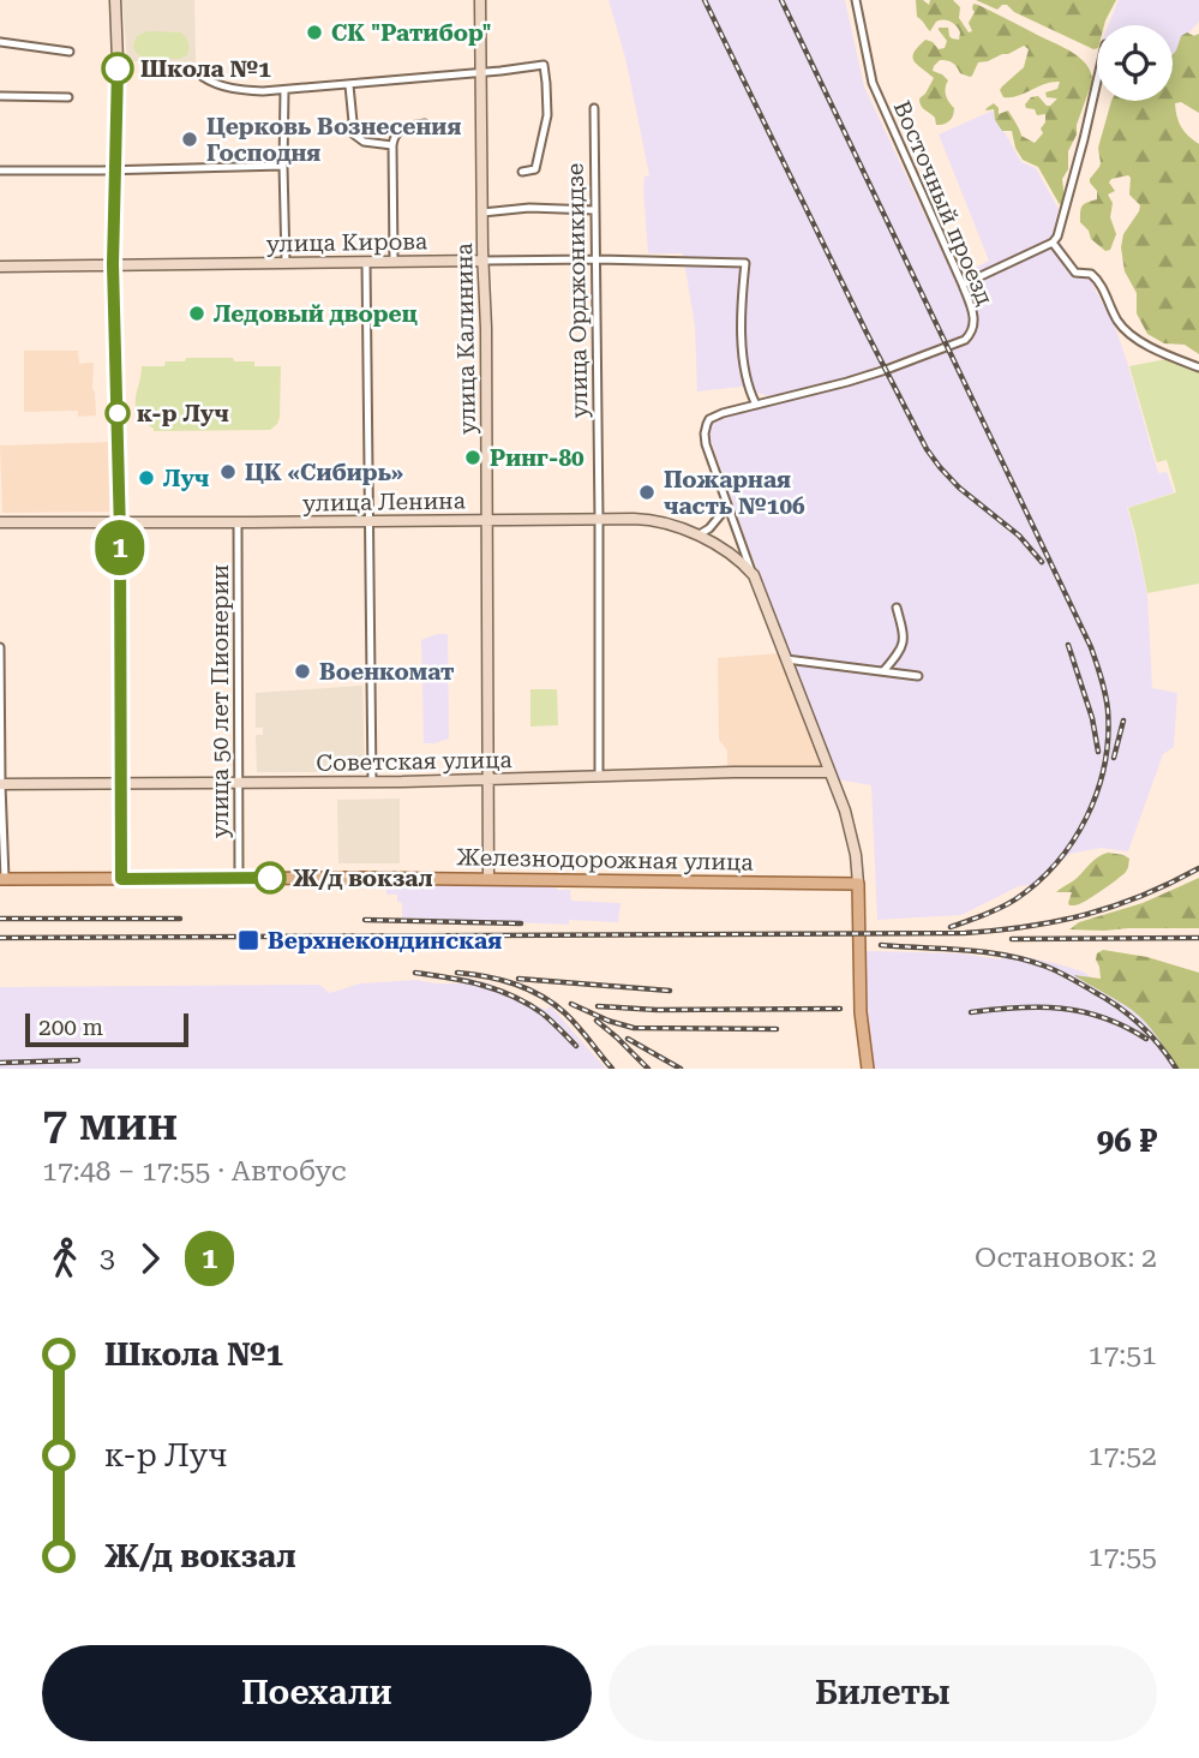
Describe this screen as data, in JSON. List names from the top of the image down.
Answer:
{
  "streets": {
    "main road": ["Железнодорожная улица"],
    "street": [
      "Восточный проезд",
      "улица Кирова",
      "улица Орджоникидзе",
      "улица Калинина",
      "улица Ленина",
      "улица 50 лет Пионерии",
      "Советская улица"
    ]
  },
  "crossings": [
    ["Восточный проезд", "улица Кирова"],
    ["Восточный проезд", "улица Ленина"],
    ["улица Кирова", "улица Орджоникидзе"],
    ["улица Кирова", "улица Калинина"],
    ["улица Орджоникидзе", "улица Ленина"],
    ["улица Орджоникидзе", "Советская улица"],
    ["улица Калинина", "улица Ленина"],
    ["улица Калинина", "Советская улица"],
    ["улица Калинина", "Железнодорожная улица"],
    ["улица Ленина", "улица 50 лет Пионерии"],
    ["улица 50 лет Пионерии", "Советская улица"],
    ["улица 50 лет Пионерии", "Железнодорожная улица"]
  ],
  "places": {
    "other": [
      "СК \"Ратибор\"",
      "Школа №1",
      "Церковь Вознесения Господня",
      "Ледовый дворец",
      "к-р Луч",
      "Ринг-80",
      "ЦК «Сибирь»",
      "Луч",
      "Пожарная часть №106",
      "Военкомат",
      "Ж/д вокзал"
    ],
    "transit": ["Верхнекондинская"]
  },
  "lines": ["bus line 1"],
  "scale_bar": "200 m",
  "page": {
    "on_map": "1",
    "scale": "200 m",
    "heading": ["7 мин", "17:48 – 17:55 · Автобус", "96 ₽"],
    "legs": ["3", "1", "Остановок: 2"],
    "list": [
      {
        "name": "Школа №1",
        "value": "17:51"
      },
      {
        "name": "к-р Луч",
        "value": "17:52"
      },
      {
        "name": "Ж/д вокзал",
        "value": "17:55"
      }
    ],
    "buttons": ["Поехали", "Билеты"]
  }
}
